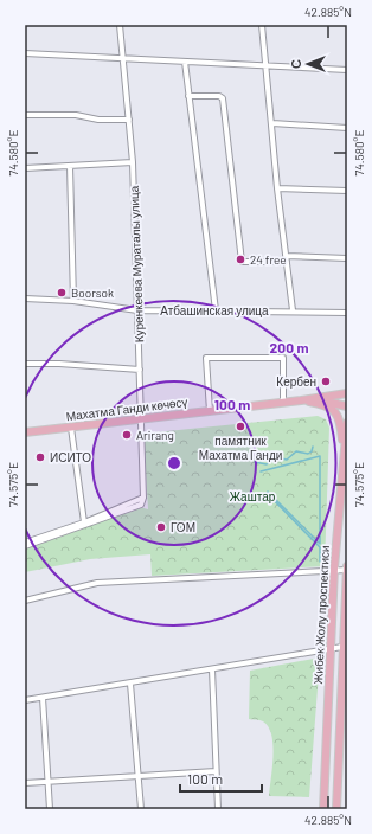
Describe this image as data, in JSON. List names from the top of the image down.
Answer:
{
  "streets": {
    "main road": ["Махатма Ганди көчөсү", "Жибек Жолу проспектиси"],
    "street": ["Куренкеева Мураталы улица", "Атбашинская улица"]
  },
  "crossings": [
    ["Куренкеева Мураталы улица", "Атбашинская улица"],
    ["Куренкеева Мураталы улица", "Махатма Ганди көчөсү"]
  ],
  "parks": ["Жаштар"],
  "places": [
    "24 free",
    "Boorsok",
    "Кербен",
    "памятник Махатма Ганди",
    "Arirang",
    "ИСИТО",
    "ГОМ"
  ],
  "scale_bar": "100 m",
  "north": "left",
  "coordinates": ["42.885°N", "74.580°E", "74.575°E"],
  "rings": ["200 m", "100 m"]
}
